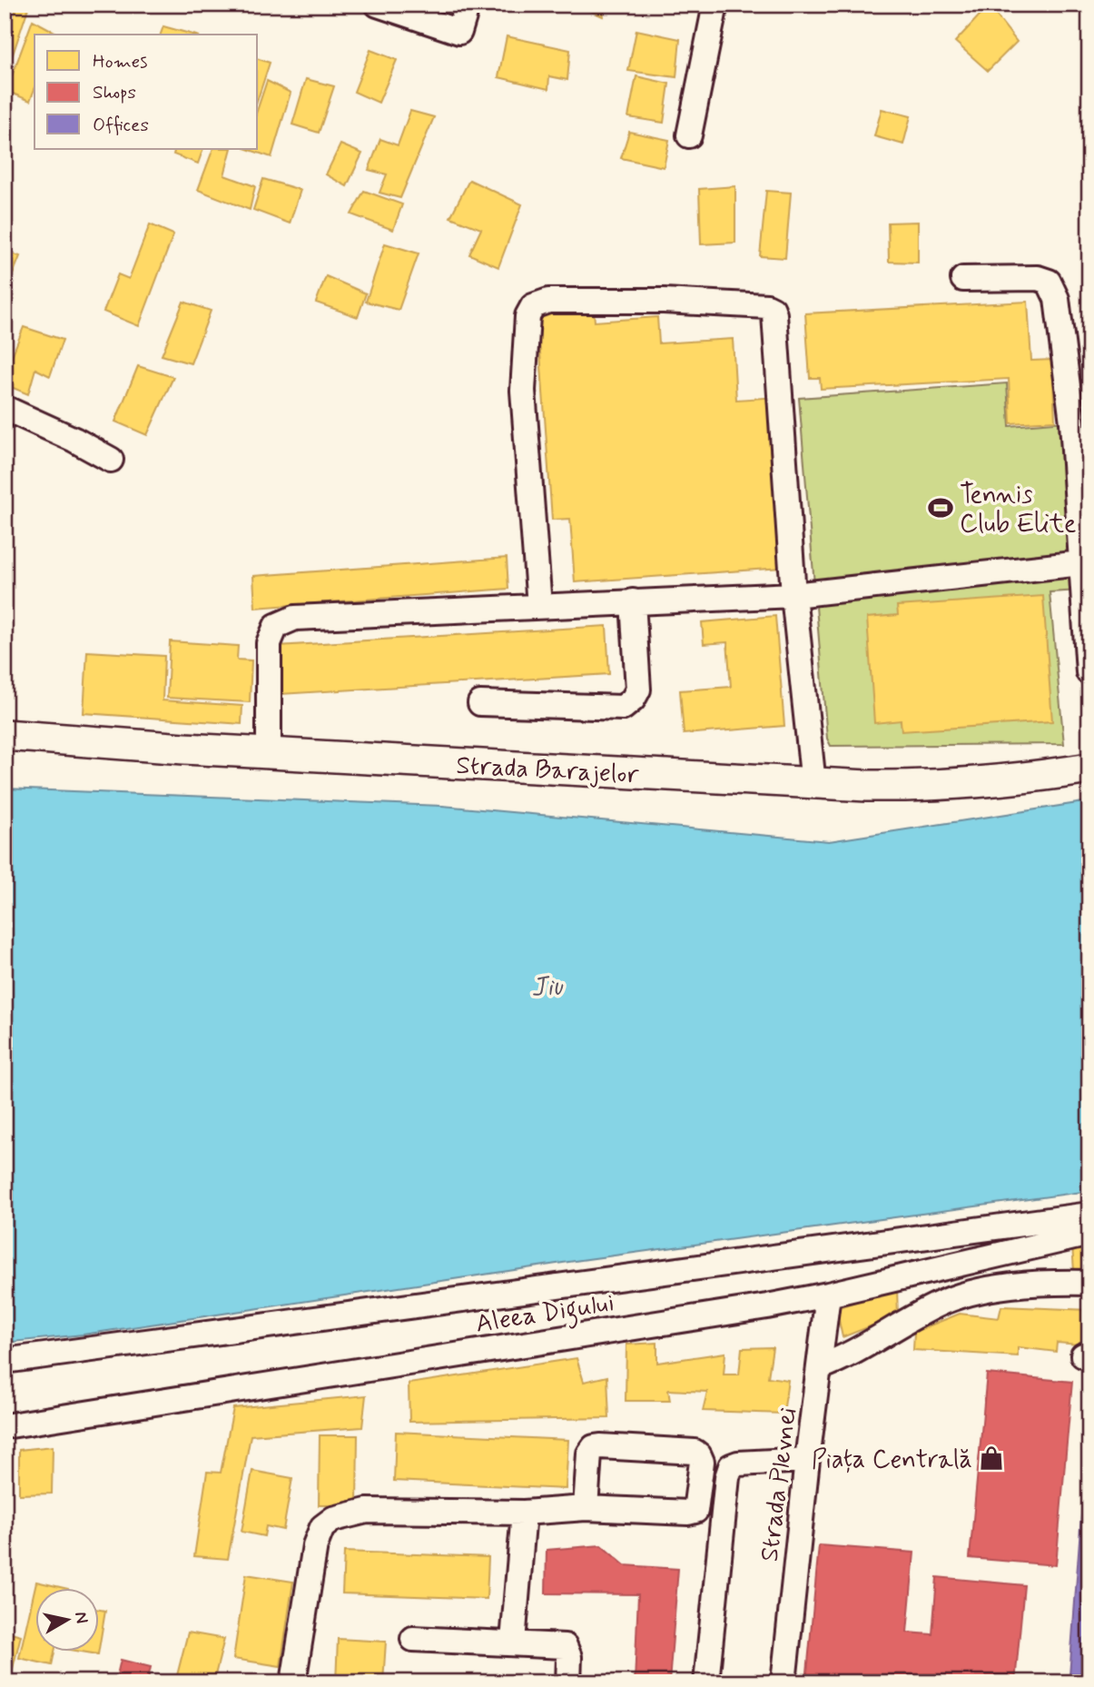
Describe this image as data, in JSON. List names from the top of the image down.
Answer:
{
  "streets": {
    "main road": ["Strada Barajelor"],
    "street": ["Aleea Digului", "Strada Plevnei"]
  },
  "crossings": [
    ["Aleea Digului", "Strada Plevnei"]
  ],
  "water": ["Jiu"],
  "places": {
    "sports": ["Tennis Club Elite"],
    "shop": ["Piața Centrală"]
  },
  "legend": ["Homes", "Shops", "Offices"],
  "north": "right"
}
